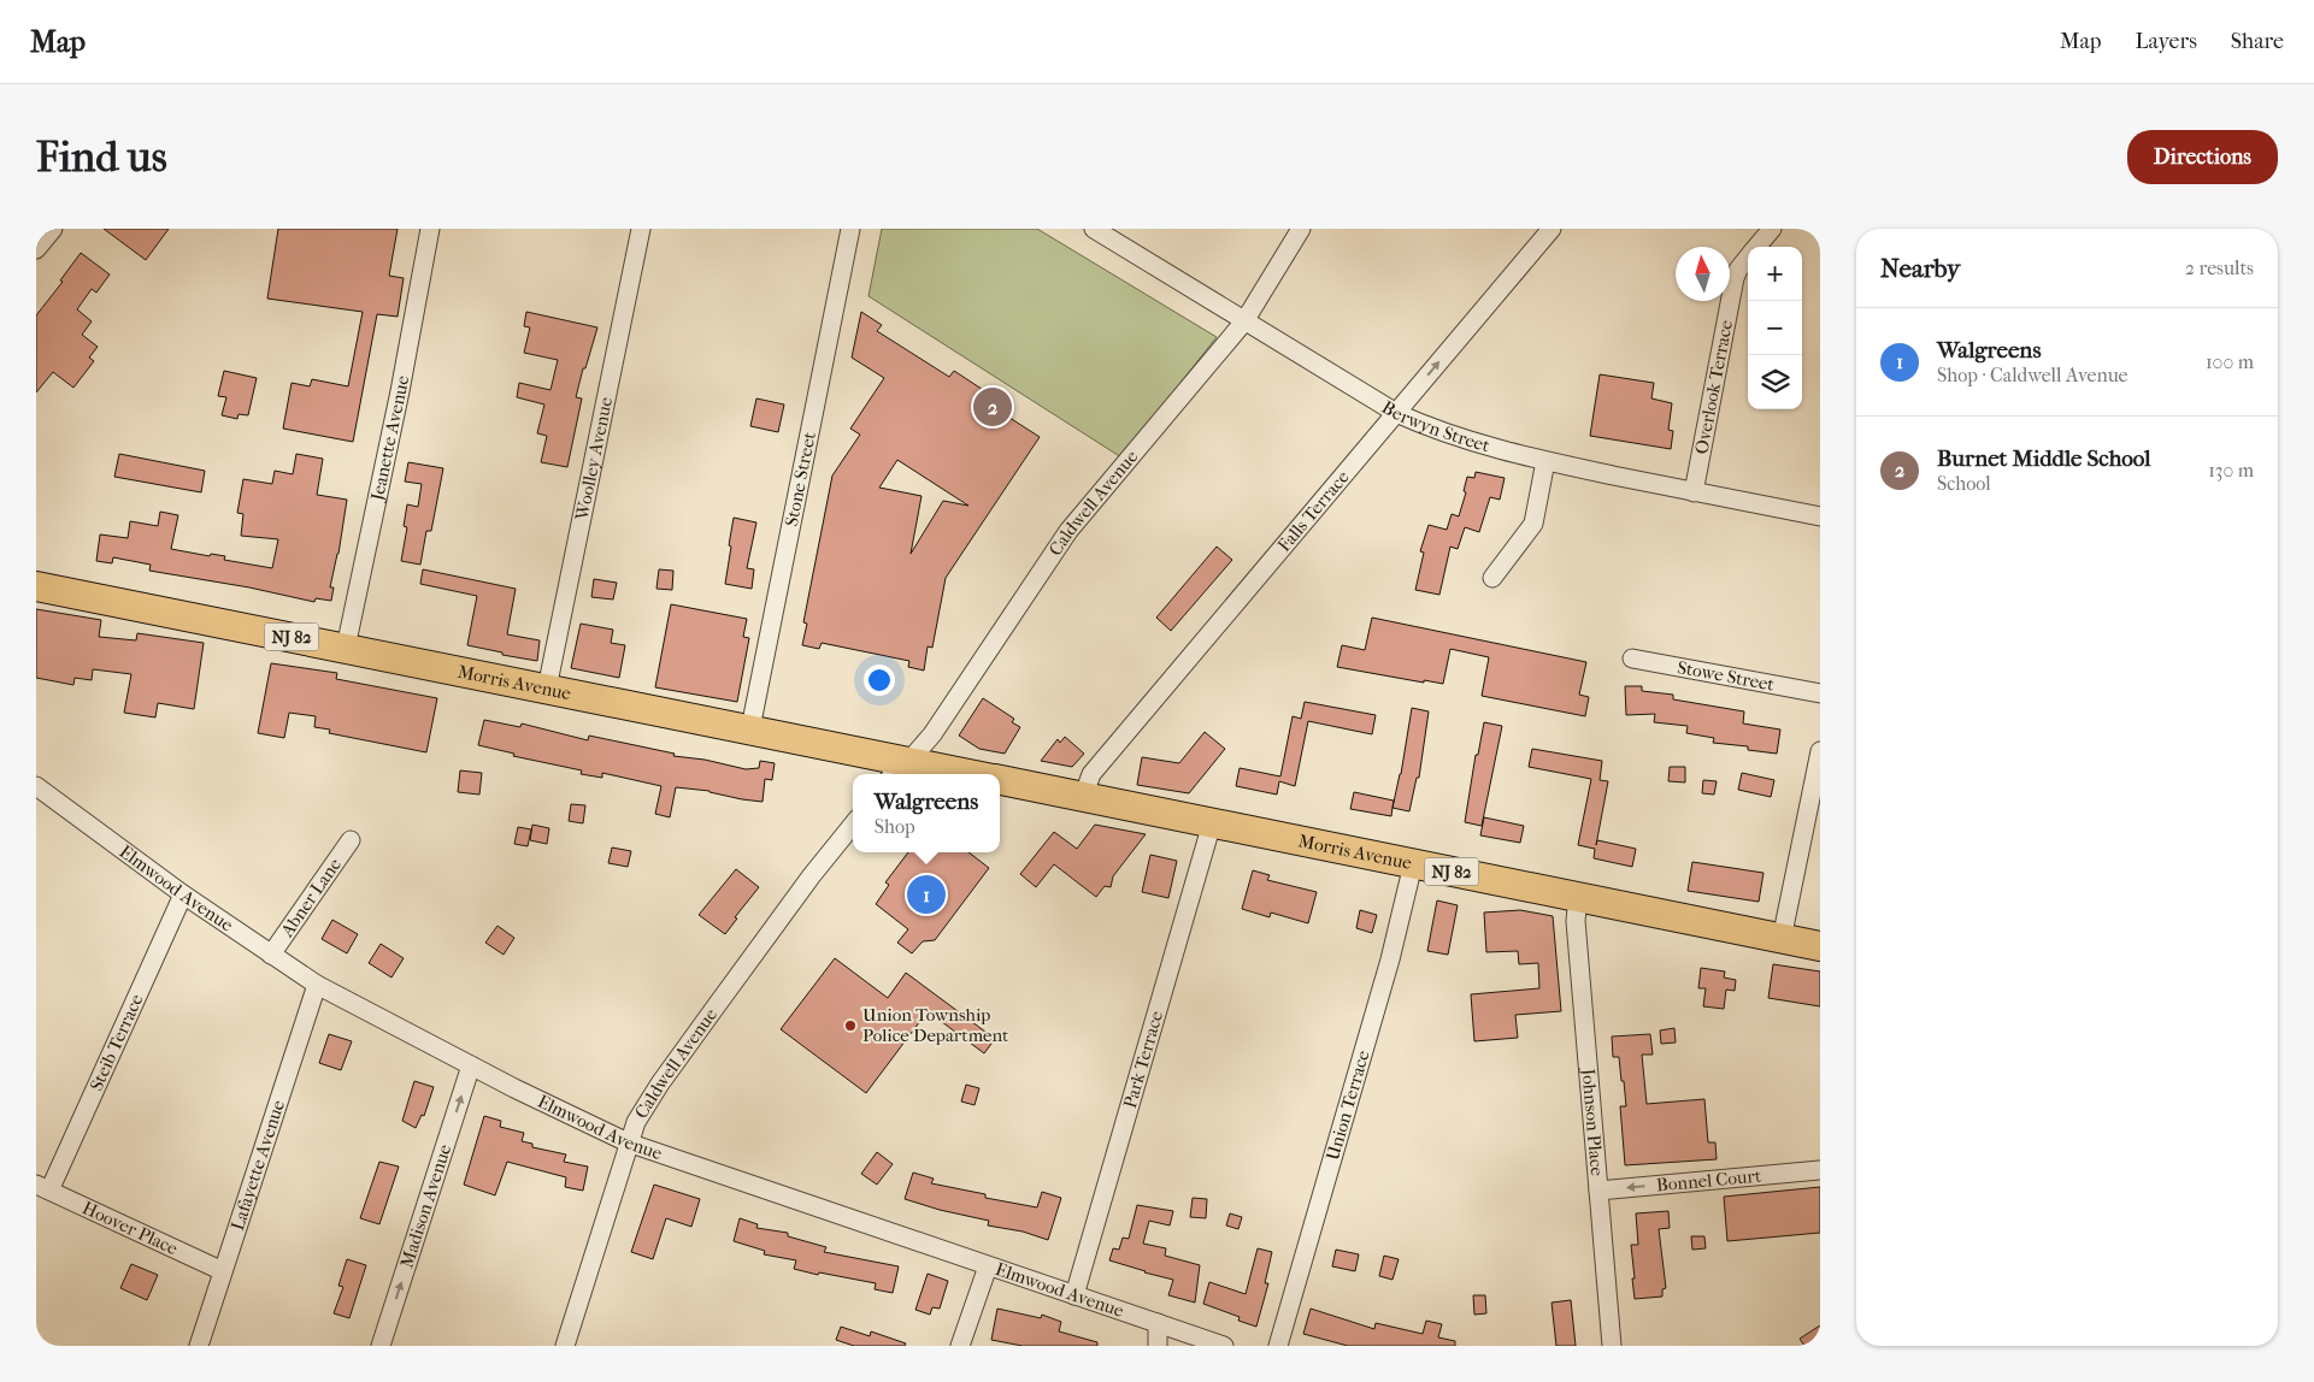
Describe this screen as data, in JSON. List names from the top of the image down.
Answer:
{
  "streets": {
    "main road": ["NJ 82", "Morris Avenue"],
    "street": [
      "Overlook Terrace",
      "Berwyn Street",
      "Jeanette Avenue",
      "Woolley Avenue",
      "Stone Street",
      "Caldwell Avenue",
      "Falls Terrace",
      "Stowe Street",
      "Elmwood Avenue",
      "Abner Lane",
      "Steib Terrace",
      "Park Terrace",
      "Union Terrace",
      "Johnson Place",
      "Lafayette Avenue",
      "Bonnel Court",
      "Madison Avenue",
      "Hoover Place"
    ]
  },
  "crossings": [
    ["Overlook Terrace", "Berwyn Street"],
    ["Berwyn Street", "Caldwell Avenue"],
    ["Berwyn Street", "Falls Terrace"],
    ["Jeanette Avenue", "Morris Avenue"],
    ["Woolley Avenue", "Morris Avenue"],
    ["Stone Street", "Morris Avenue"],
    ["Caldwell Avenue", "Morris Avenue"],
    ["Caldwell Avenue", "Elmwood Avenue"],
    ["Falls Terrace", "Morris Avenue"],
    ["Morris Avenue", "Park Terrace"],
    ["Morris Avenue", "Union Terrace"],
    ["Morris Avenue", "Johnson Place"],
    ["Elmwood Avenue", "Abner Lane"],
    ["Elmwood Avenue", "Steib Terrace"],
    ["Elmwood Avenue", "Park Terrace"],
    ["Elmwood Avenue", "Lafayette Avenue"],
    ["Elmwood Avenue", "Madison Avenue"],
    ["Steib Terrace", "Hoover Place"],
    ["Johnson Place", "Bonnel Court"],
    ["Lafayette Avenue", "Hoover Place"]
  ],
  "one_way": ["Bonnel Court", "Madison Avenue"],
  "places": ["Union Township Police Department"],
  "north": "top",
  "page": {
    "header": "Map",
    "nav": ["Map", "Layers", "Share"],
    "buttons": "Directions",
    "title": "Find us",
    "heading": ["Nearby", "2 results"],
    "map_buttons": ["+", "−"],
    "list": [
      {
        "mark": "1",
        "name": "Walgreens",
        "note": "Shop · Caldwell Avenue",
        "value": "100 m"
      },
      {
        "mark": "2",
        "name": "Burnet Middle School",
        "note": "School",
        "value": "130 m"
      }
    ],
    "pins": ["2", "1"],
    "popup": ["Walgreens", "Shop"]
  }
}
